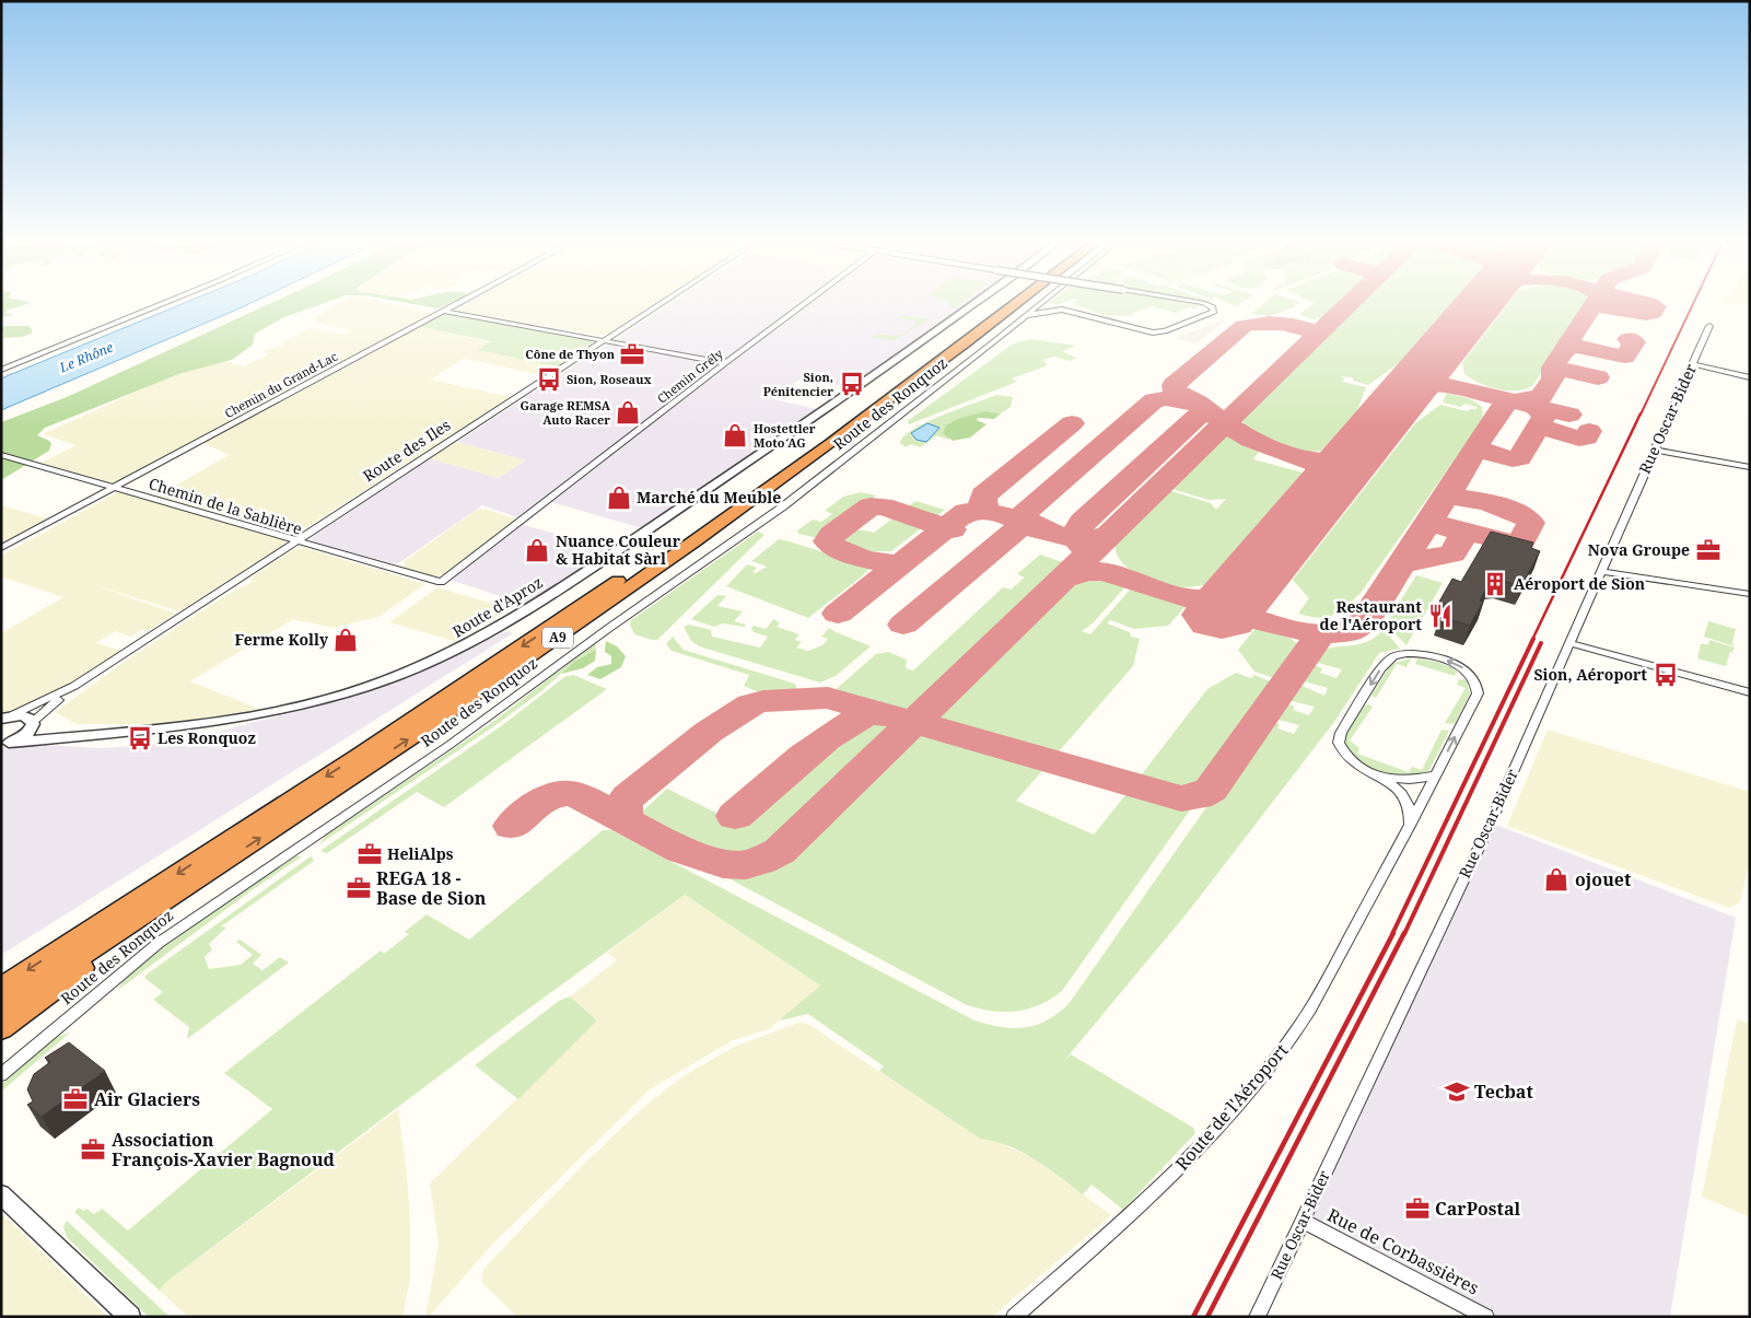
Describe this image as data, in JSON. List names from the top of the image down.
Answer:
{
  "streets": {
    "highway": ["A9"],
    "street": [
      "Chemin Grély",
      "Chemin du Grand-Lac",
      "Route des Ronquoz",
      "Rue Oscar-Bider",
      "Route des Iles",
      "Chemin de la Sablière",
      "Route d'Aproz",
      "Route de l'Aéroport",
      "Rue de Corbassières"
    ]
  },
  "crossings": [
    ["Chemin Grély", "Chemin de la Sablière"],
    ["Chemin du Grand-Lac", "Chemin de la Sablière"],
    ["Rue Oscar-Bider", "Rue de Corbassières"],
    ["Route des Iles", "Chemin de la Sablière"],
    ["Route des Iles", "Route d'Aproz"]
  ],
  "water": ["Le Rhône"],
  "places": {
    "office": [
      "Cône de Thyon",
      "Nova Groupe",
      "HeliAlps",
      "REGA 18 - Base de Sion",
      "Air Glaciers",
      "Association François-Xavier Bagnoud",
      "CarPostal"
    ],
    "bus stop": [
      "Sion, Roseaux",
      "Sion, Pénitencier",
      "Sion, Aéroport",
      "Les Ronquoz"
    ],
    "shop": [
      "Garage REMSA Auto Racer",
      "Hostettler Moto AG",
      "Marché du Meuble",
      "Nuance Couleur & Habitat Sàrl",
      "Ferme Kolly",
      "ojouet"
    ],
    "building": ["Aéroport de Sion"],
    "restaurant": ["Restaurant de l'Aéroport"],
    "school or university": ["Tecbat"]
  }
}
